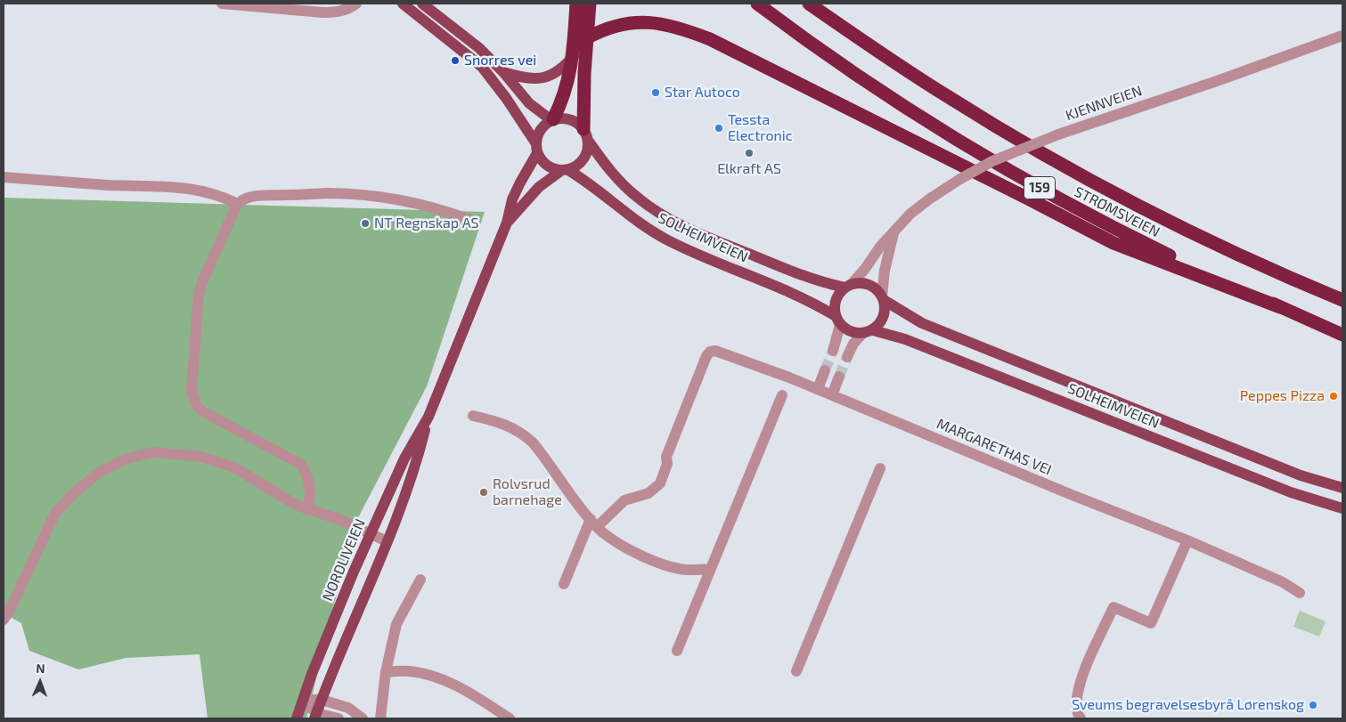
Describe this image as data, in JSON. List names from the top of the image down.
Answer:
{
  "streets": {
    "highway": ["159", "STRØMSVEIEN"],
    "main road": ["SOLHEIMVEIEN", "NORDLIVEIEN"],
    "street": ["KJENNVEIEN", "MARGARETHAS VEI"]
  },
  "crossings": [
    ["KJENNVEIEN", "SOLHEIMVEIEN"],
    ["SOLHEIMVEIEN", "NORDLIVEIEN"]
  ],
  "places": [
    "Snorres vei",
    "Star Autoco",
    "Tessta Electronic",
    "Elkraft AS",
    "NT Regnskap AS",
    "Peppes Pizza",
    "Rolvsrud barnehage",
    "Sveums begravelsesbyrå Lørenskog"
  ],
  "north": "top"
}
